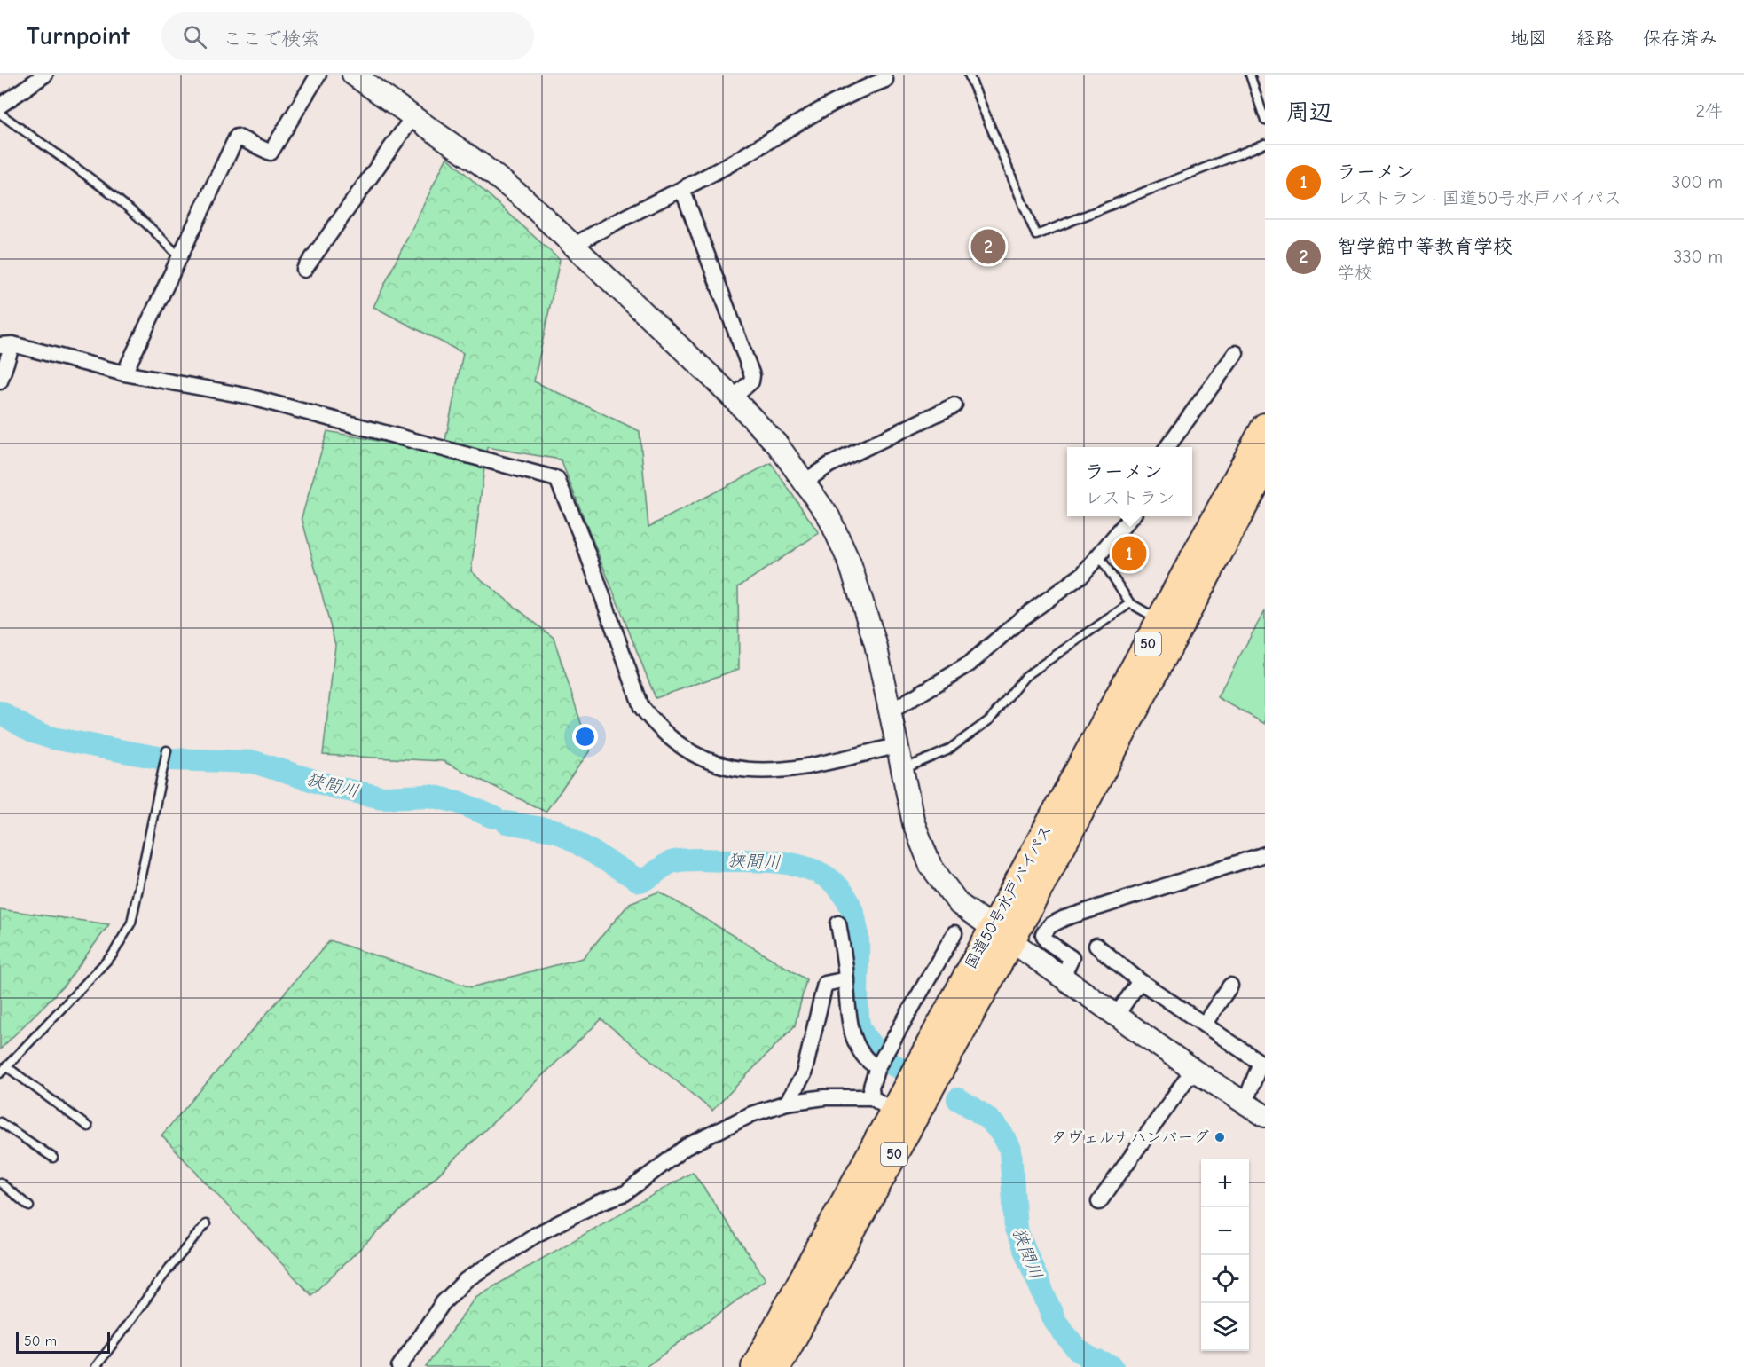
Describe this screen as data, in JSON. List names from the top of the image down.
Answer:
{
  "streets": {
    "highway": ["50", "国道50号水戸バイパス"]
  },
  "water": ["狭間川"],
  "places": ["タヴェルナハンバーグ"],
  "scale_bar": "50 m",
  "page": {
    "header": "Turnpoint",
    "search": "ここで検索",
    "nav": ["地図", "経路", "保存済み"],
    "heading": ["周辺", "2件"],
    "list": [
      {
        "mark": "1",
        "name": "ラーメン",
        "note": "レストラン · 国道50号水戸バイパス",
        "value": "300 m"
      },
      {
        "mark": "2",
        "name": "智学館中等教育学校",
        "note": "学校",
        "value": "330 m"
      }
    ],
    "pins": ["2", "1"],
    "popup": ["ラーメン", "レストラン"],
    "map_buttons": ["+", "−"],
    "scale": "50 m"
  }
}
